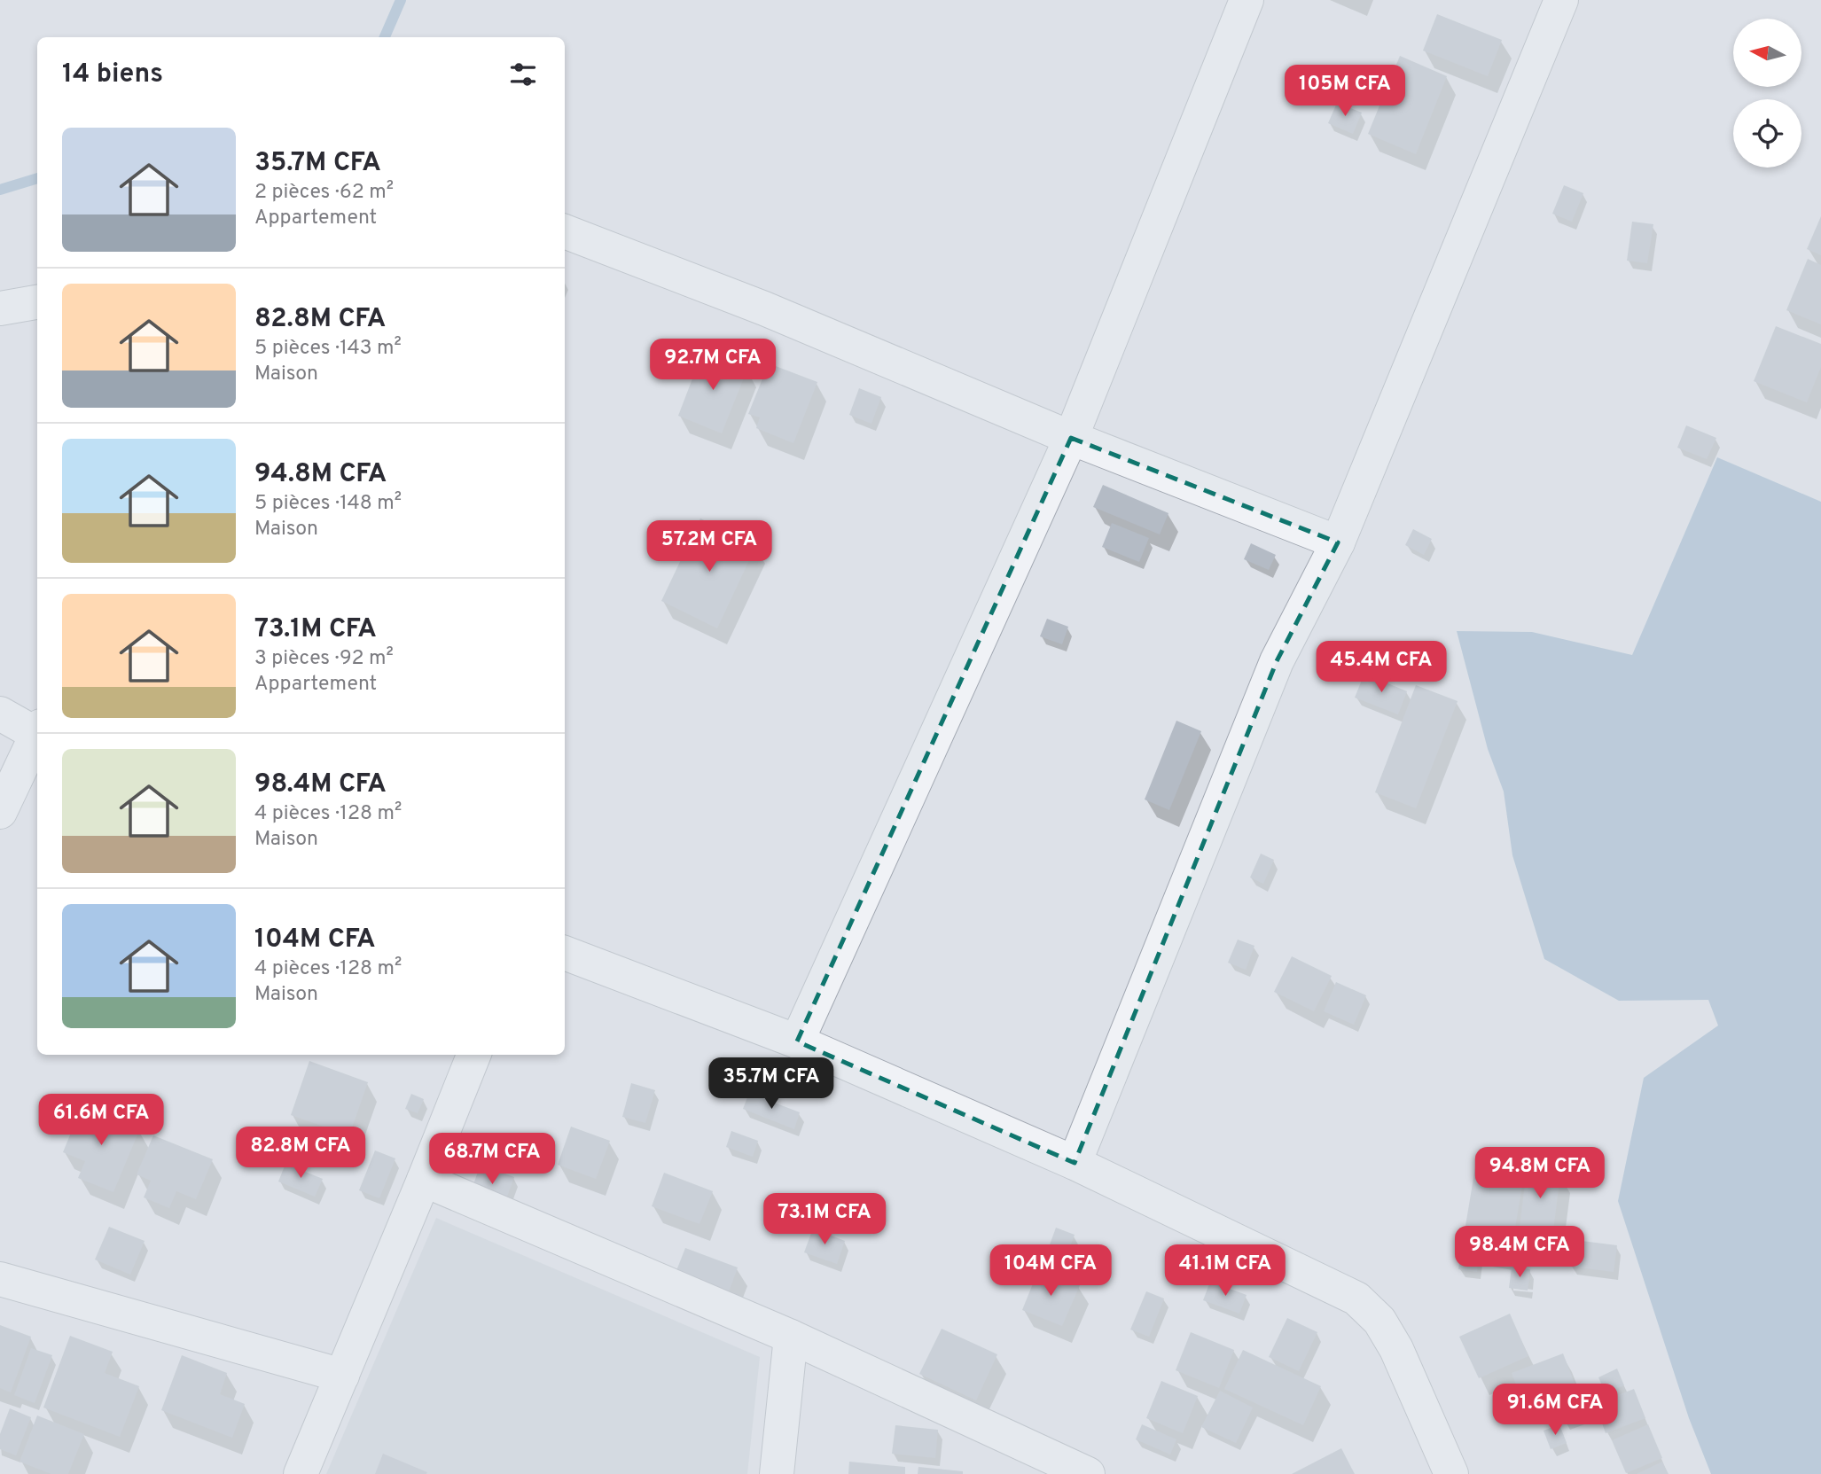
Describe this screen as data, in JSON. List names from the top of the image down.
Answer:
{
  "north": "left",
  "page": {
    "heading": "14 biens",
    "price": [
      "105M CFA",
      "92.7M CFA",
      "57.2M CFA",
      "45.4M CFA",
      "35.7M CFA",
      "61.6M CFA",
      "82.8M CFA",
      "68.7M CFA",
      "94.8M CFA",
      "73.1M CFA",
      "98.4M CFA",
      "104M CFA",
      "41.1M CFA",
      "91.6M CFA"
    ],
    "list": [
      {
        "name": "35.7M CFA",
        "note": "2 pièces · 62 m² · Appartement"
      },
      {
        "name": "82.8M CFA",
        "note": "5 pièces · 143 m² · Maison"
      },
      {
        "name": "94.8M CFA",
        "note": "5 pièces · 148 m² · Maison"
      },
      {
        "name": "73.1M CFA",
        "note": "3 pièces · 92 m² · Appartement"
      },
      {
        "name": "98.4M CFA",
        "note": "4 pièces · 128 m² · Maison"
      },
      {
        "name": "104M CFA",
        "note": "4 pièces · 128 m² · Maison"
      }
    ]
  }
}
